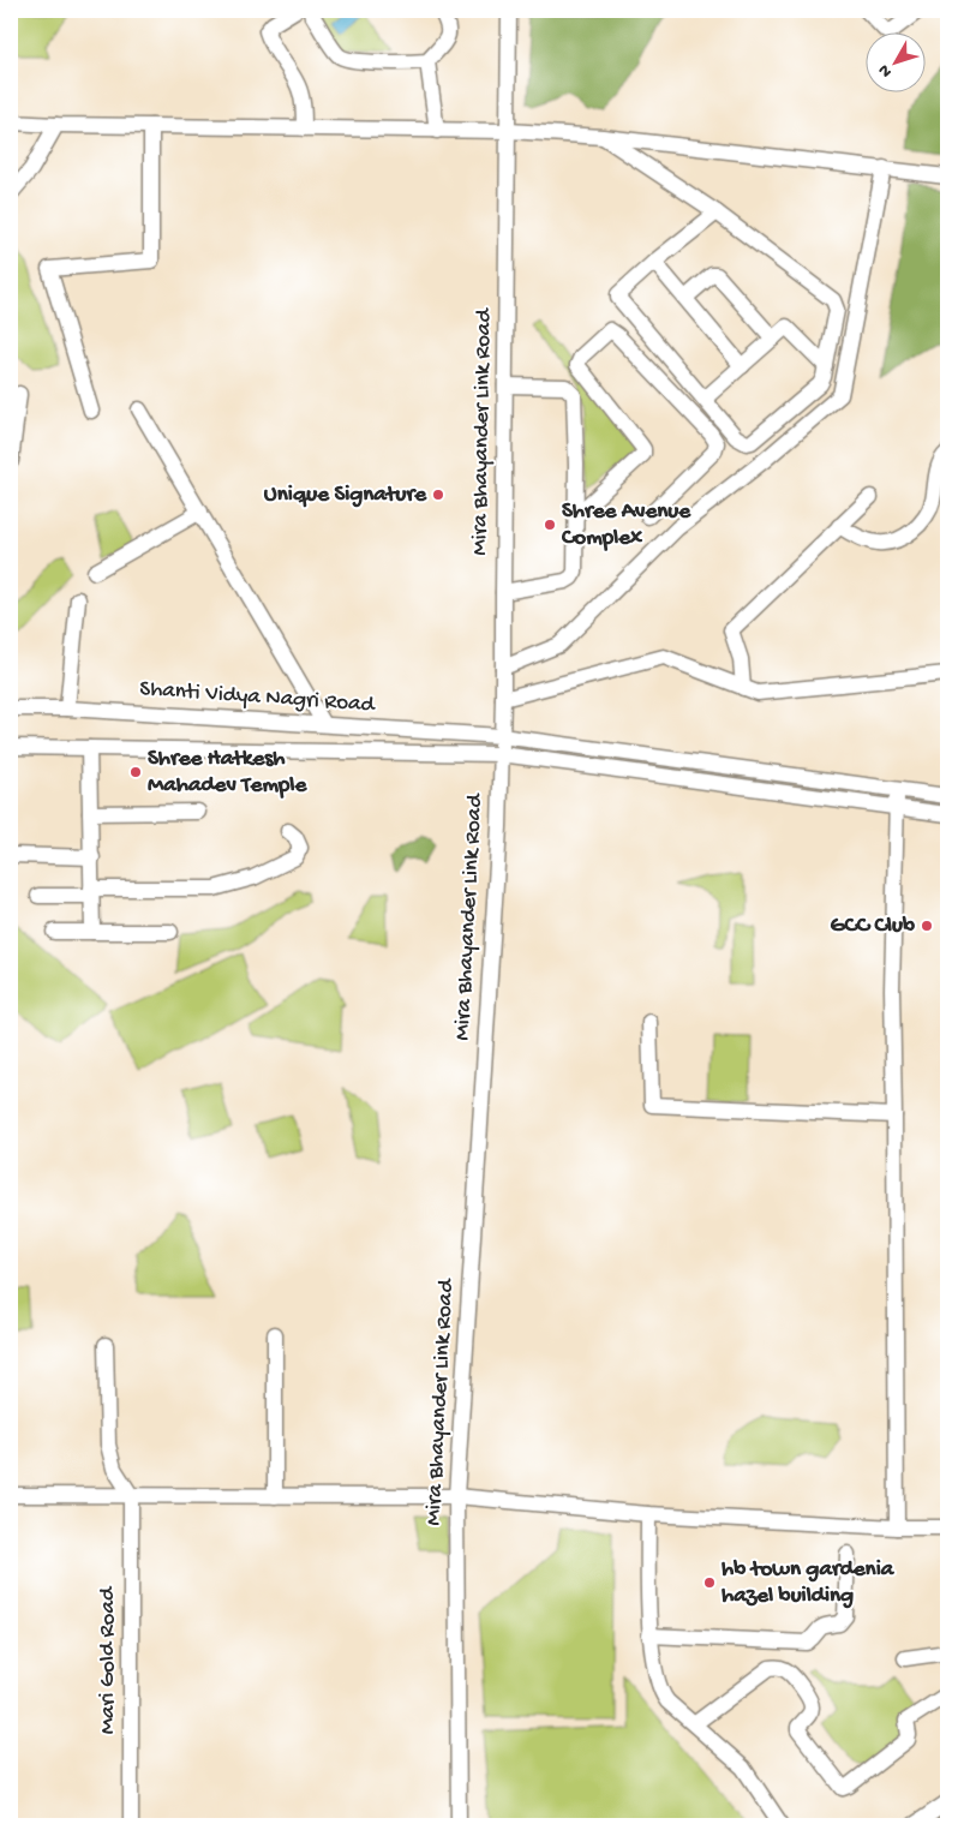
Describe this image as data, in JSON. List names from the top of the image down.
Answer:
{
  "streets": {
    "street": ["Mira Bhayander Link Road", "Shanti Vidya Nagri Road", "Mari Gold Road"]
  },
  "crossings": [
    ["Mira Bhayander Link Road", "Shanti Vidya Nagri Road"]
  ],
  "places": [
    "Unique Signature",
    "Shree Avenue Complex",
    "Shree Hatkesh Mahadev Temple",
    "GCC Club",
    "hb town gardenia hazel building"
  ],
  "north": "bottom left"
}
